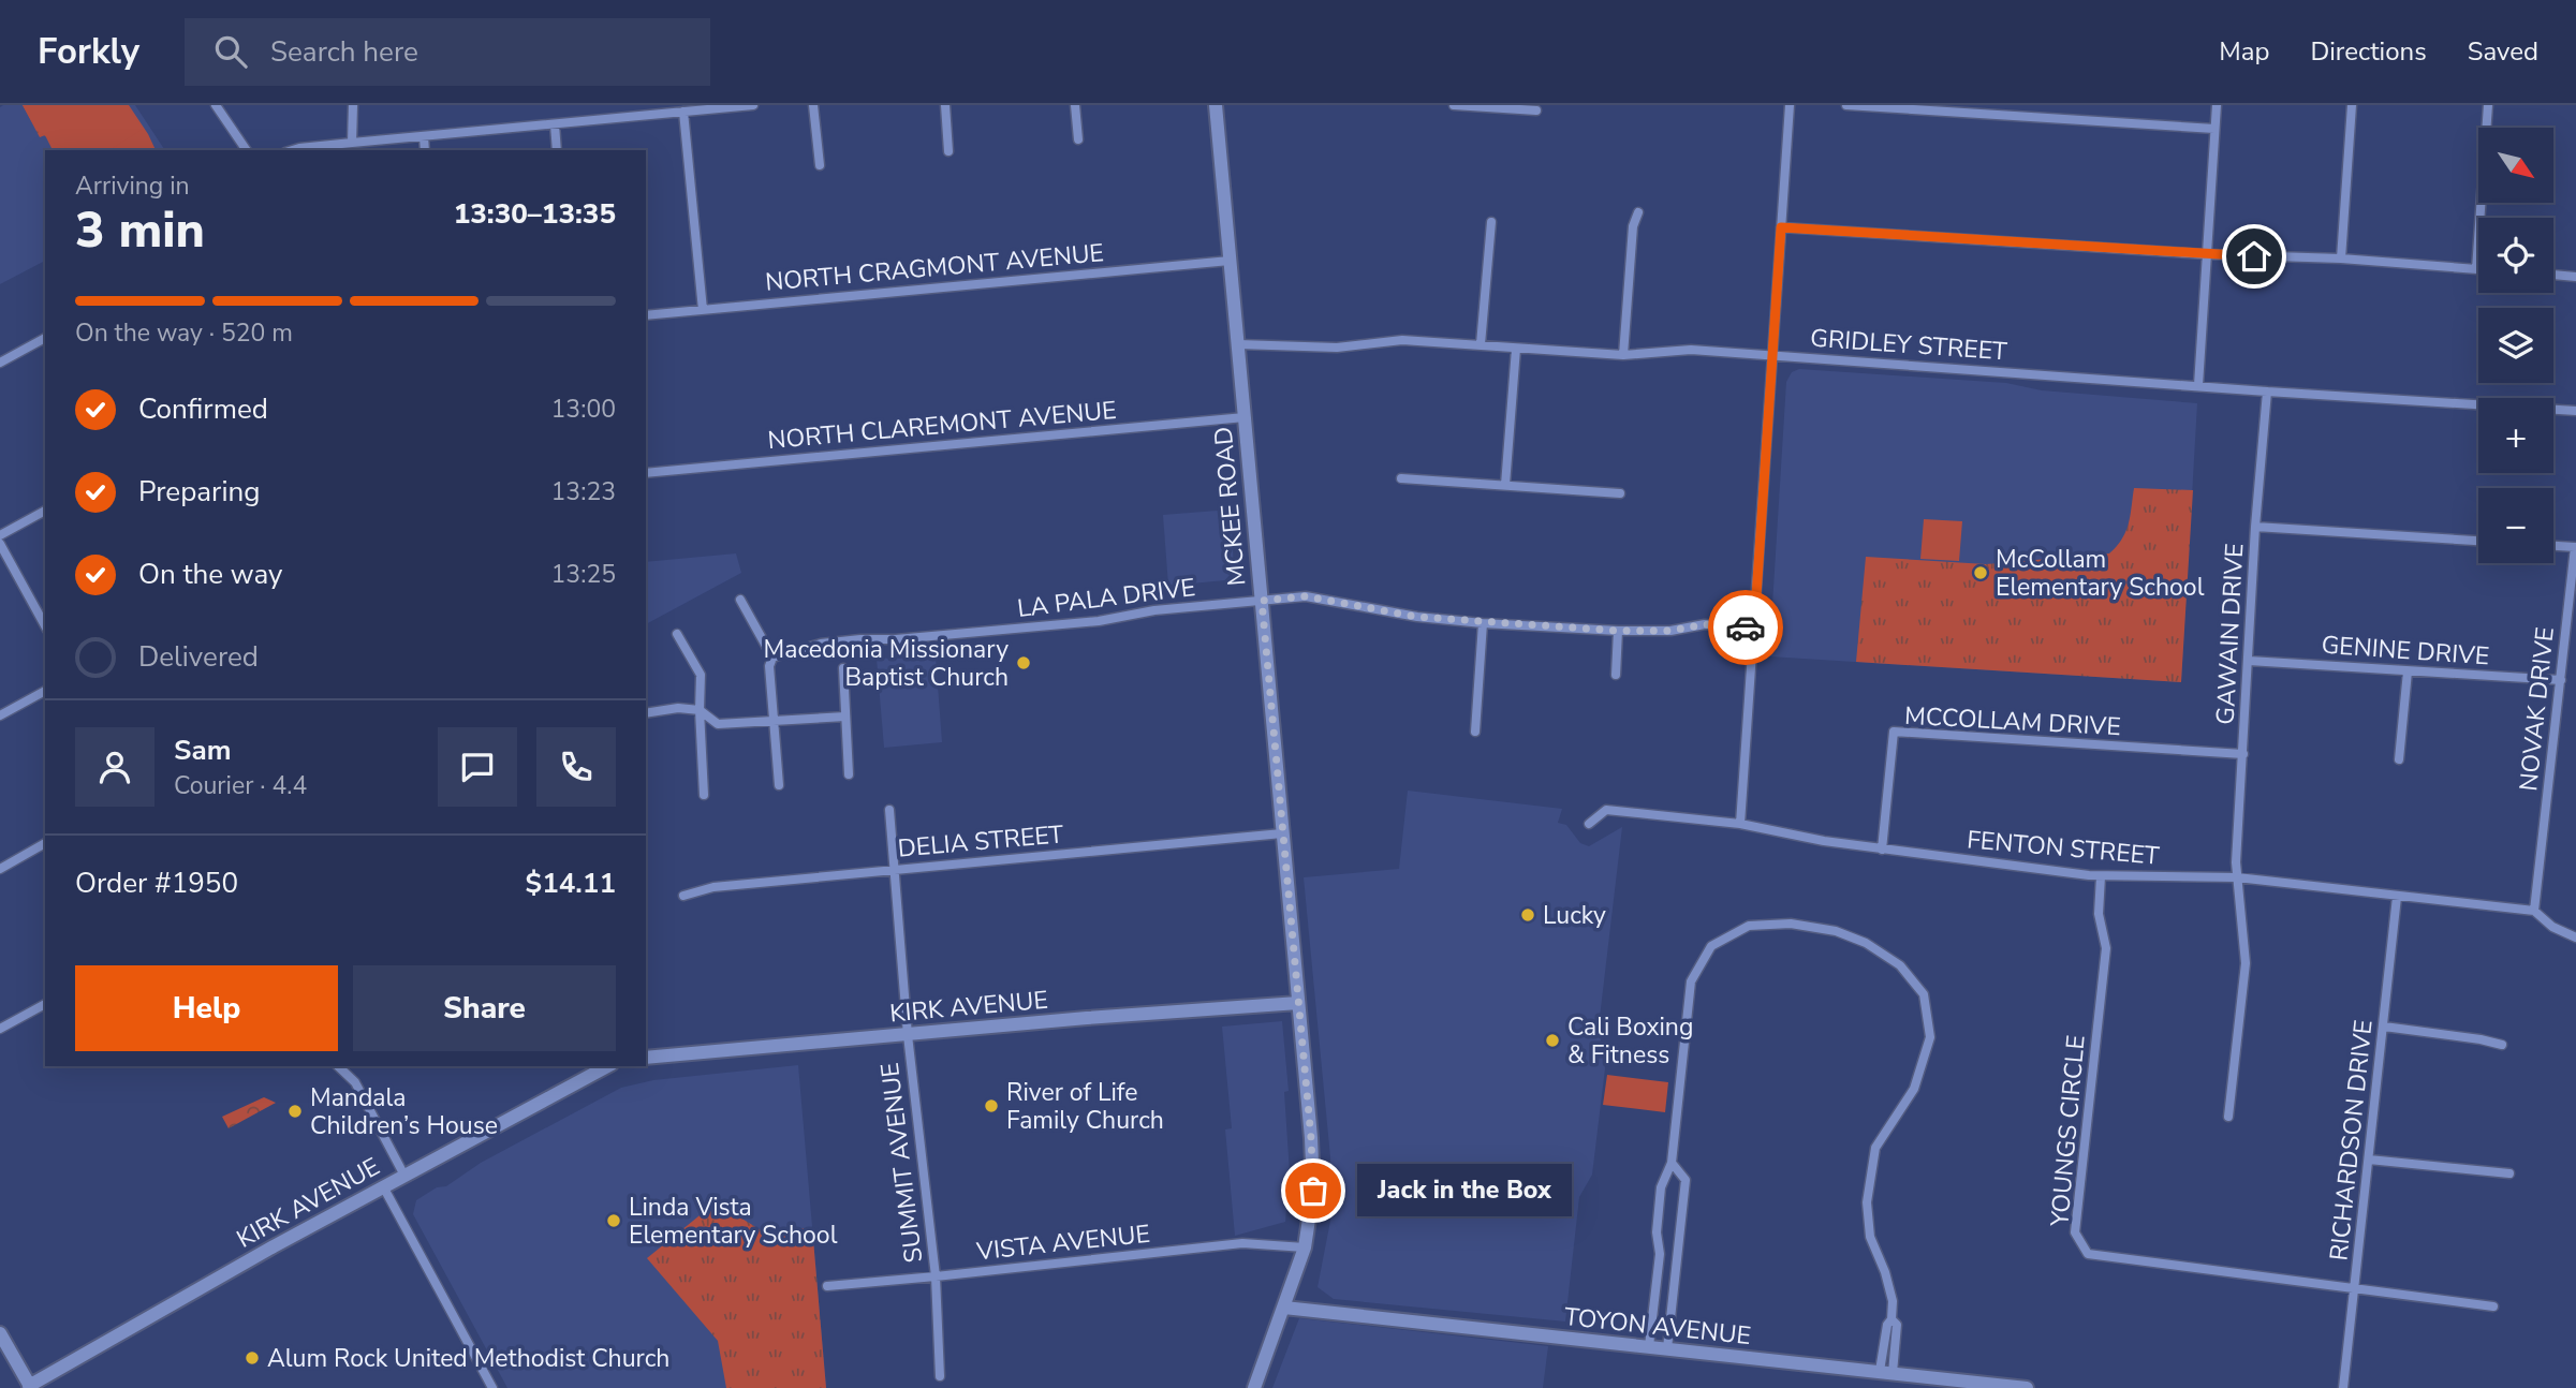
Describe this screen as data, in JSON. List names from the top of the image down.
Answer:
{
  "streets": {
    "street": [
      "NORTH CRAGMONT AVENUE",
      "GRIDLEY STREET",
      "NORTH CLAREMONT AVENUE",
      "MCKEE ROAD",
      "LA PALA DRIVE",
      "GAWAIN DRIVE",
      "GENINE DRIVE",
      "NOVAK DRIVE",
      "MCCOLLAM DRIVE",
      "DELIA STREET",
      "FENTON STREET",
      "KIRK AVENUE",
      "YOUNGS CIRCLE",
      "RICHARDSON DRIVE",
      "SUMMIT AVENUE",
      "VISTA AVENUE",
      "TOYON AVENUE"
    ]
  },
  "crossings": [
    ["NORTH CRAGMONT AVENUE", "MCKEE ROAD"],
    ["GRIDLEY STREET", "MCKEE ROAD"],
    ["GRIDLEY STREET", "GAWAIN DRIVE"],
    ["NORTH CLAREMONT AVENUE", "MCKEE ROAD"],
    ["MCKEE ROAD", "LA PALA DRIVE"],
    ["MCKEE ROAD", "DELIA STREET"],
    ["MCKEE ROAD", "KIRK AVENUE"],
    ["MCKEE ROAD", "VISTA AVENUE"],
    ["MCKEE ROAD", "TOYON AVENUE"],
    ["GAWAIN DRIVE", "GENINE DRIVE"],
    ["GAWAIN DRIVE", "MCCOLLAM DRIVE"],
    ["GAWAIN DRIVE", "FENTON STREET"],
    ["GENINE DRIVE", "NOVAK DRIVE"],
    ["NOVAK DRIVE", "FENTON STREET"],
    ["MCCOLLAM DRIVE", "FENTON STREET"],
    ["DELIA STREET", "SUMMIT AVENUE"],
    ["FENTON STREET", "YOUNGS CIRCLE"],
    ["FENTON STREET", "RICHARDSON DRIVE"],
    ["KIRK AVENUE", "SUMMIT AVENUE"],
    ["YOUNGS CIRCLE", "RICHARDSON DRIVE"],
    ["SUMMIT AVENUE", "VISTA AVENUE"]
  ],
  "places": [
    "McCollam Elementary School",
    "Macedonia Missionary Baptist Church",
    "Lucky",
    "Cali Boxing & Fitness",
    "River of Life Family Church",
    "Mandala Children’s House",
    "Jack in the Box",
    "Linda Vista Elementary School",
    "Alum Rock United Methodist Church"
  ],
  "north": "bottom right",
  "page": {
    "header": "Forkly",
    "search": "Search here",
    "nav": ["Map", "Directions", "Saved"],
    "map_buttons": ["+", "−"],
    "heading": ["3 min", "Arriving in", "13:30–13:35"],
    "panel": [
      "Sam",
      "Courier · 4.4",
      "Order #1950",
      "$14.11"
    ],
    "bar": "On the way · 520 m",
    "list": [
      ["Confirmed", "13:00"],
      ["Preparing", "13:23"],
      ["On the way", "13:25"],
      "Delivered"
    ],
    "buttons": ["Help", "Share"],
    "bubble": "Jack in the Box"
  }
}
